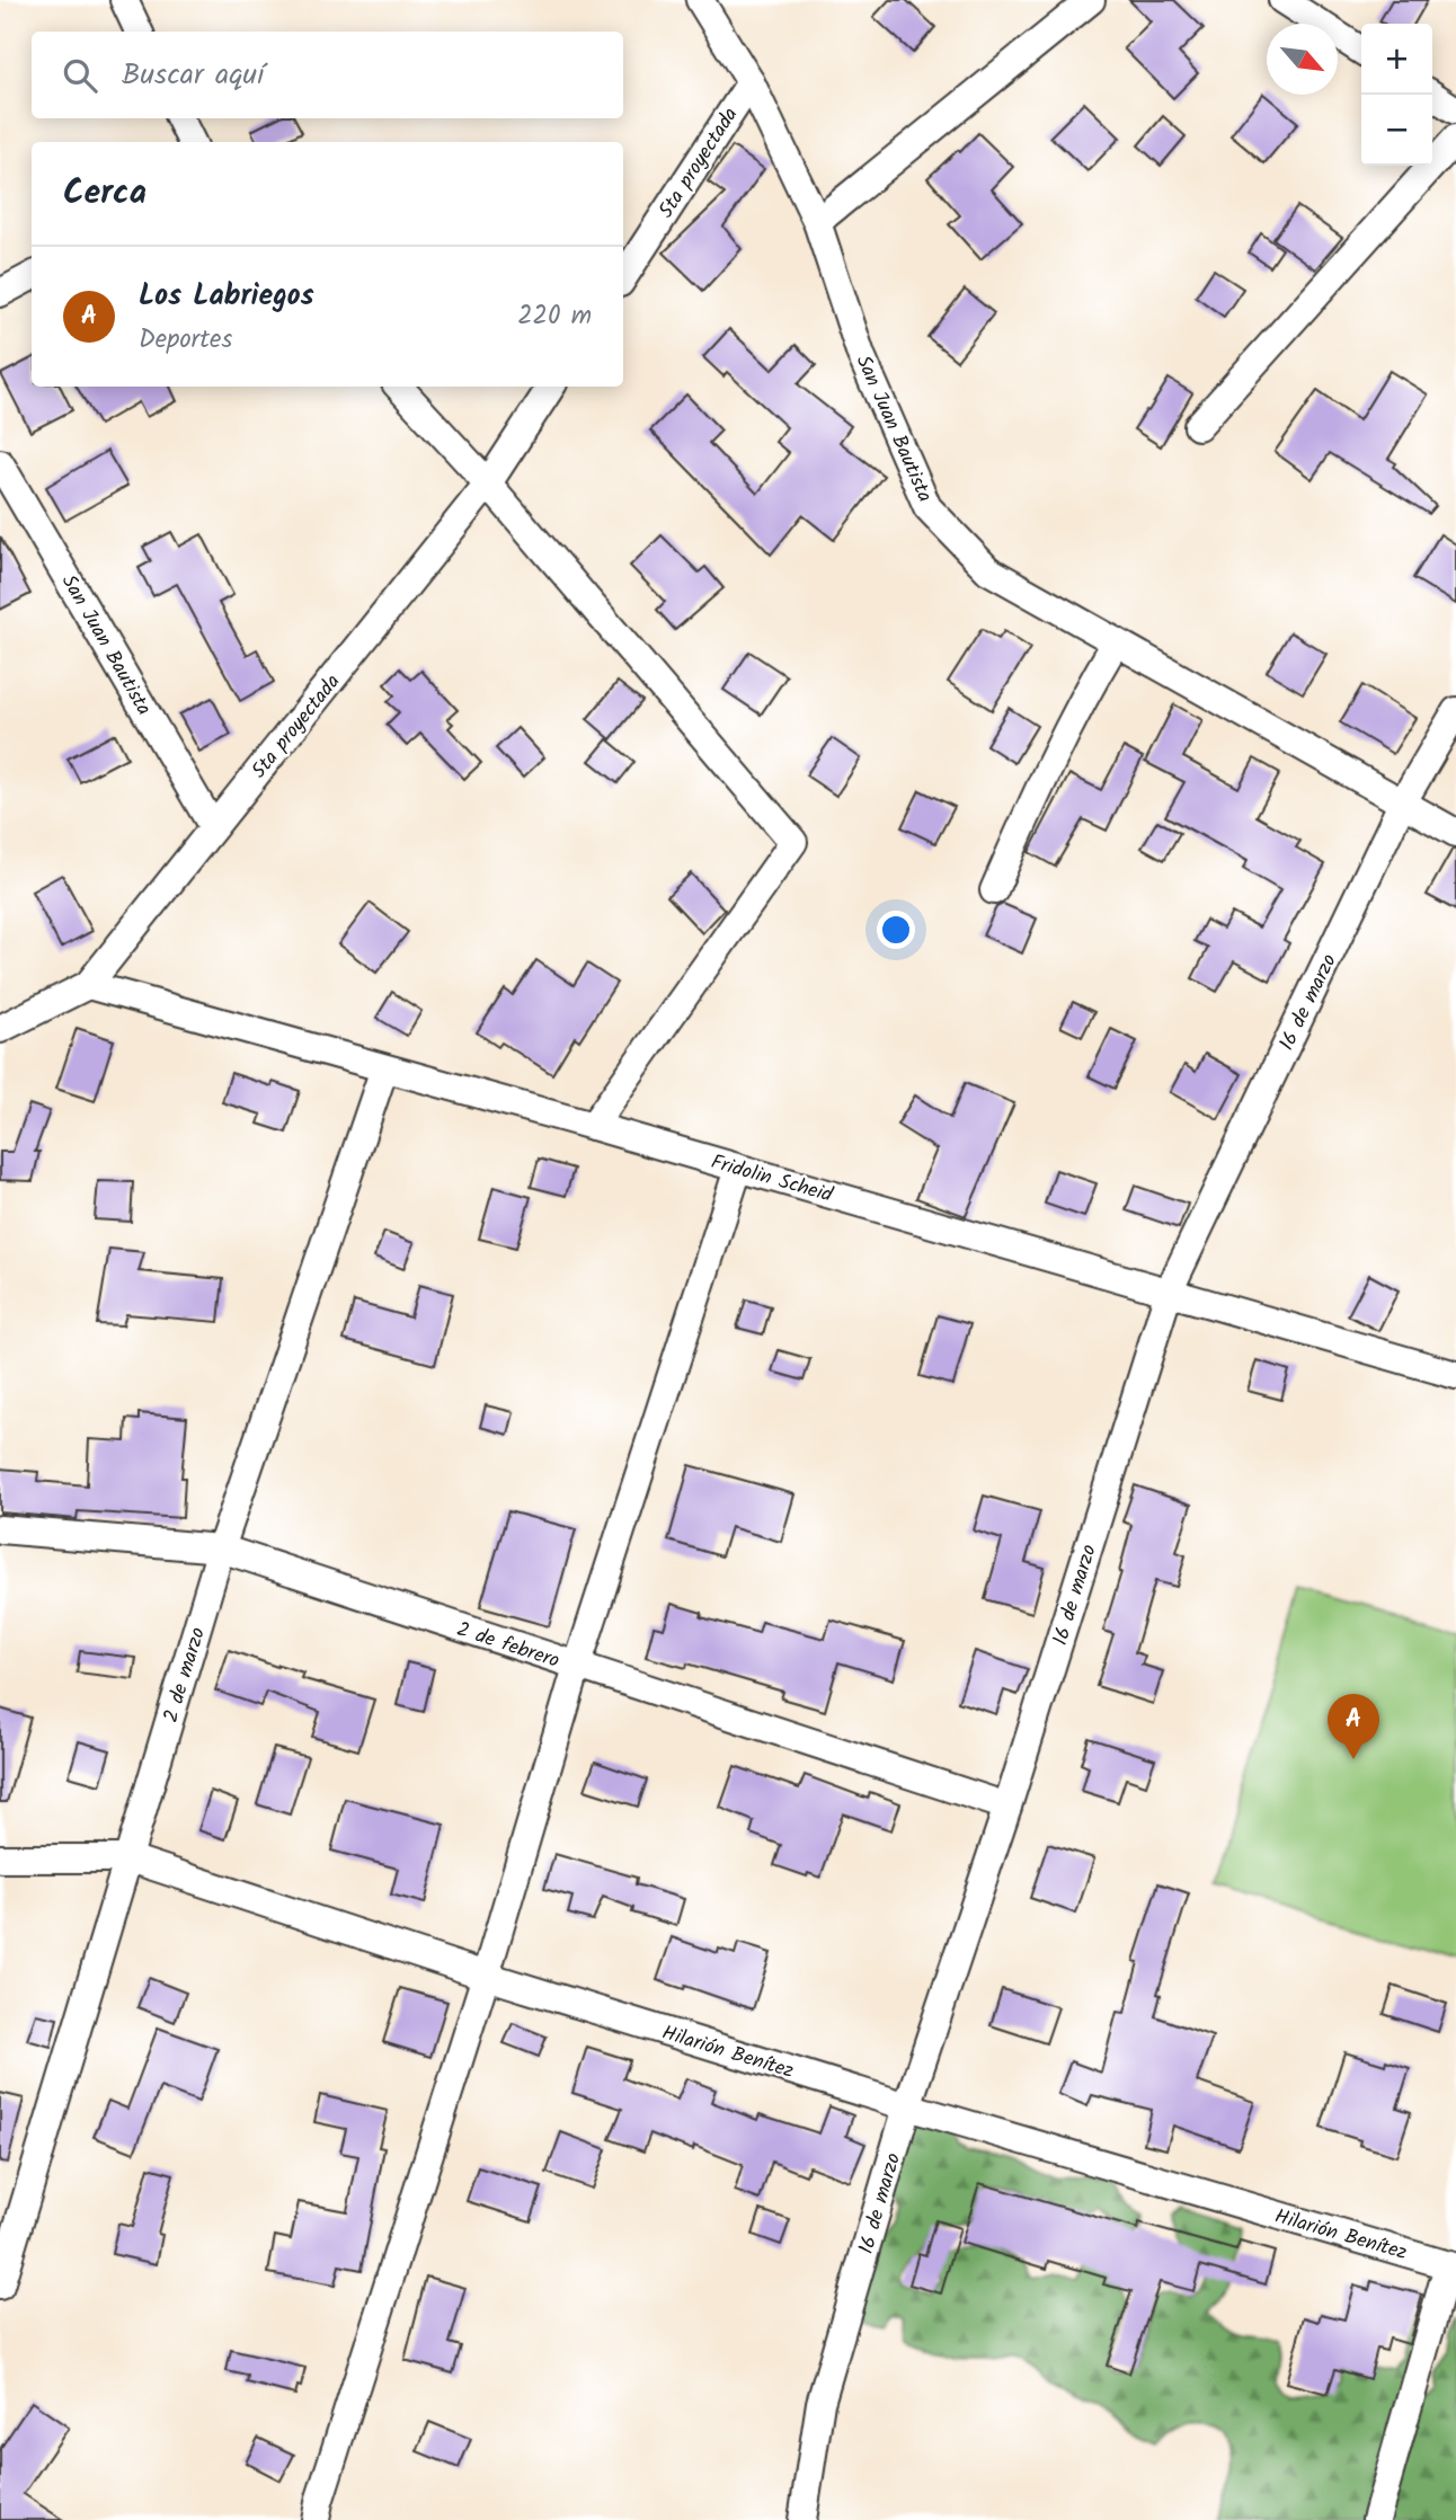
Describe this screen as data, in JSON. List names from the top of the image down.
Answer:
{
  "streets": {
    "street": [
      "5ta proyectada",
      "San Juan Bautista",
      "16 de marzo",
      "Fridolin Scheid",
      "2 de febrero",
      "2 de marzo",
      "Hilarión Benítez"
    ]
  },
  "crossings": [
    ["5ta proyectada", "San Juan Bautista"],
    ["5ta proyectada", "Fridolin Scheid"],
    ["San Juan Bautista", "16 de marzo"],
    ["16 de marzo", "Fridolin Scheid"],
    ["16 de marzo", "2 de febrero"],
    ["16 de marzo", "Hilarión Benítez"],
    ["Fridolin Scheid", "2 de marzo"],
    ["2 de febrero", "2 de marzo"],
    ["2 de marzo", "Hilarión Benítez"]
  ],
  "north": "bottom right",
  "page": {
    "map_buttons": ["+", "−"],
    "search": "Buscar aquí",
    "heading": "Cerca",
    "list": [
      {
        "mark": "A",
        "name": "Los Labriegos",
        "note": "Deportes",
        "value": "220 m"
      }
    ],
    "pins": "A"
  }
}
